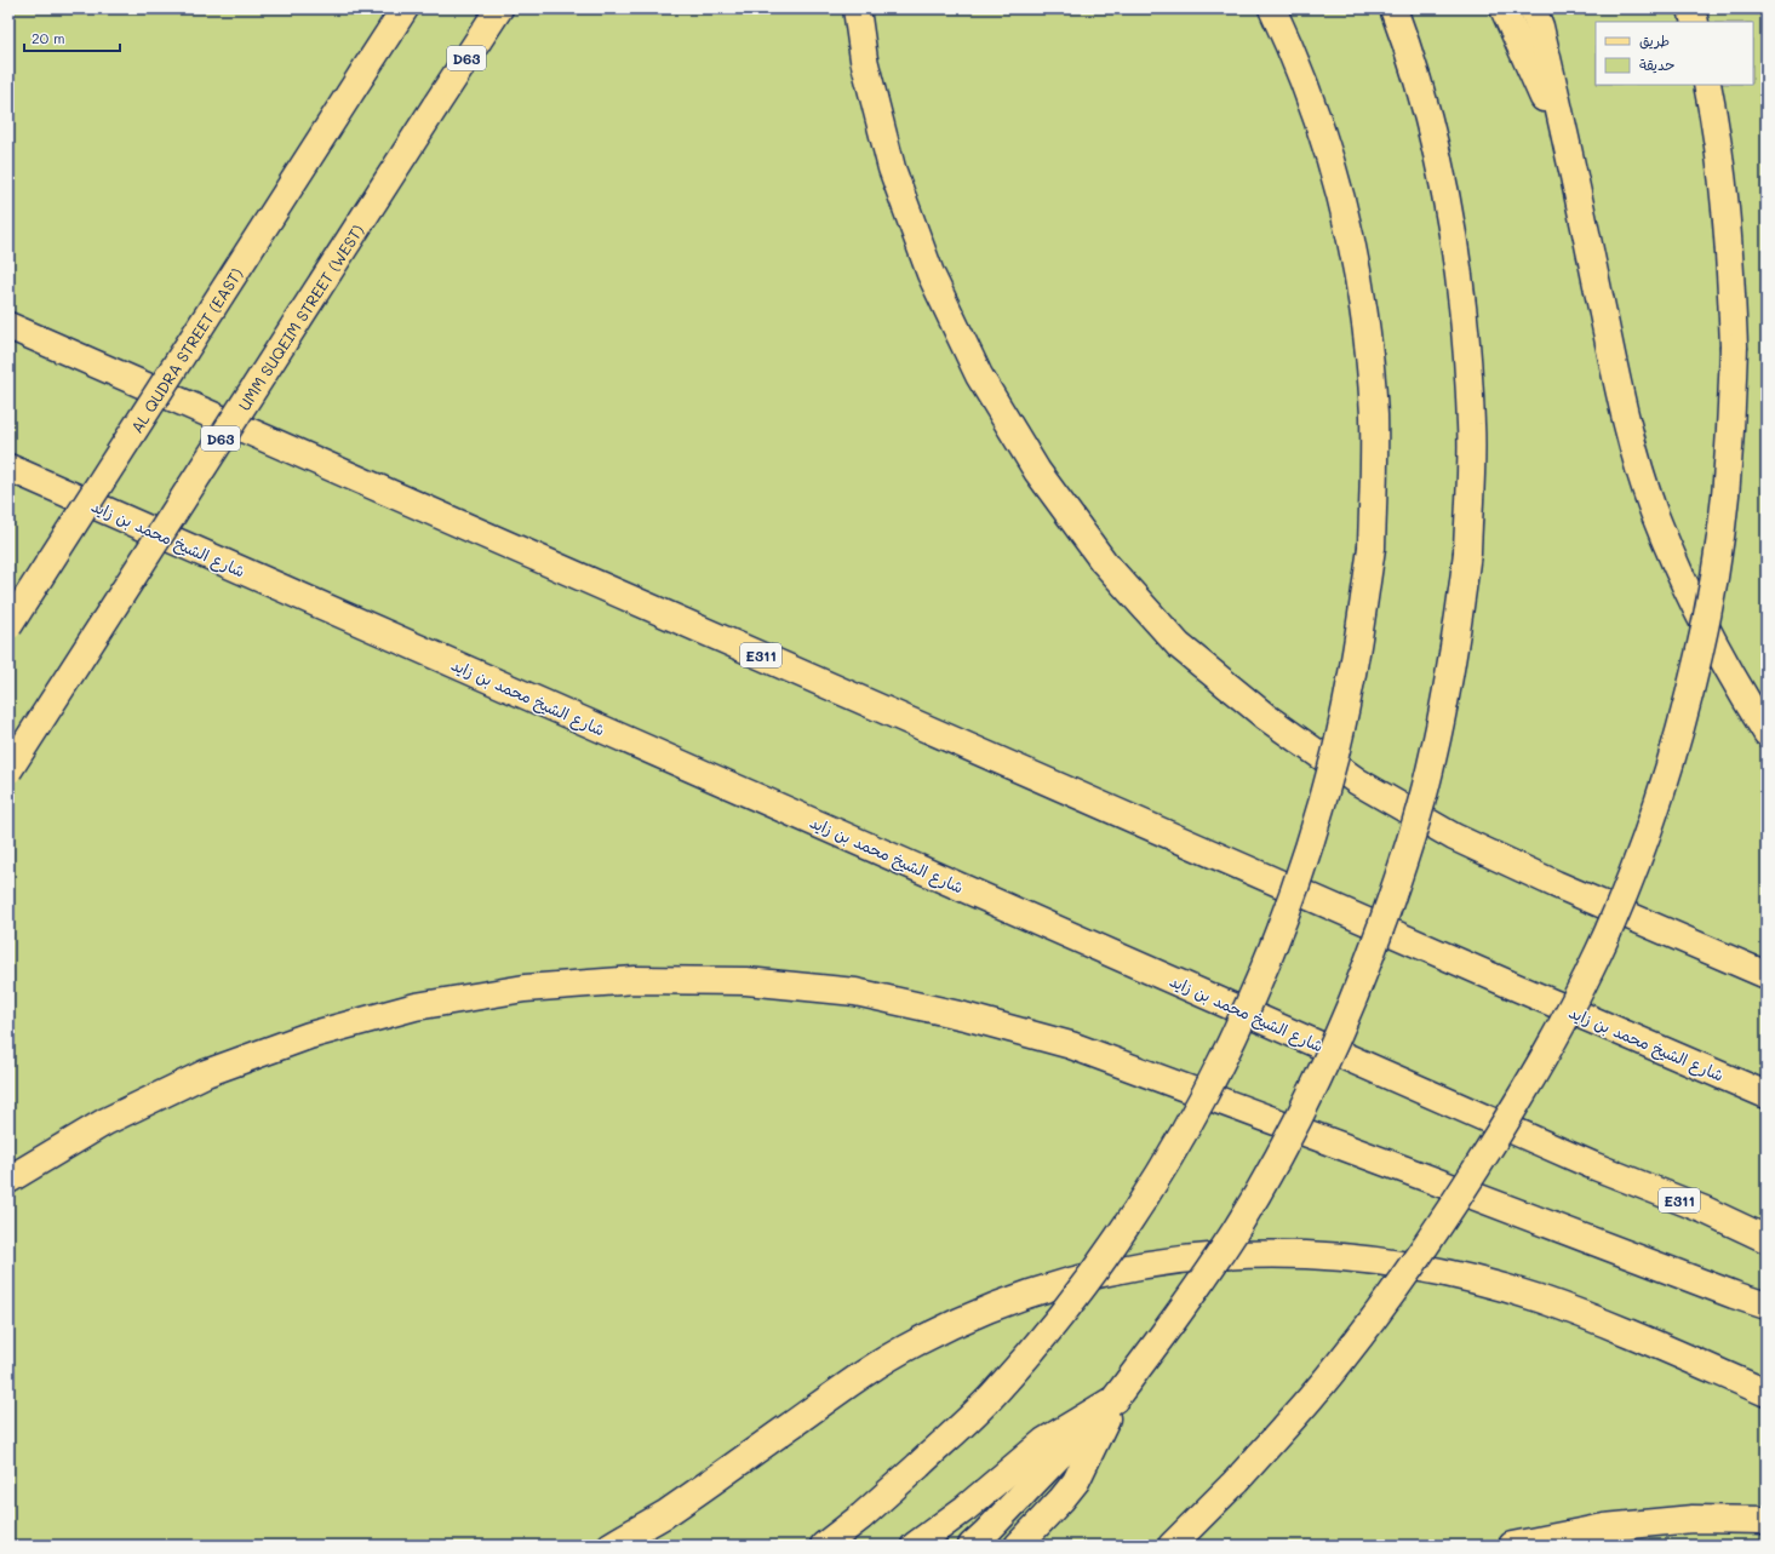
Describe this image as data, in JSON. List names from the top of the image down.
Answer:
{
  "streets": {
    "main road": [
      "D63",
      "UMM SUQEIM STREET (WEST)",
      "AL QUDRA STREET (EAST)",
      "شارع الشيخ محمد بن زايد",
      "E311"
    ]
  },
  "legend": ["طريق", "حديقة"],
  "scale_bar": "20 m"
}
